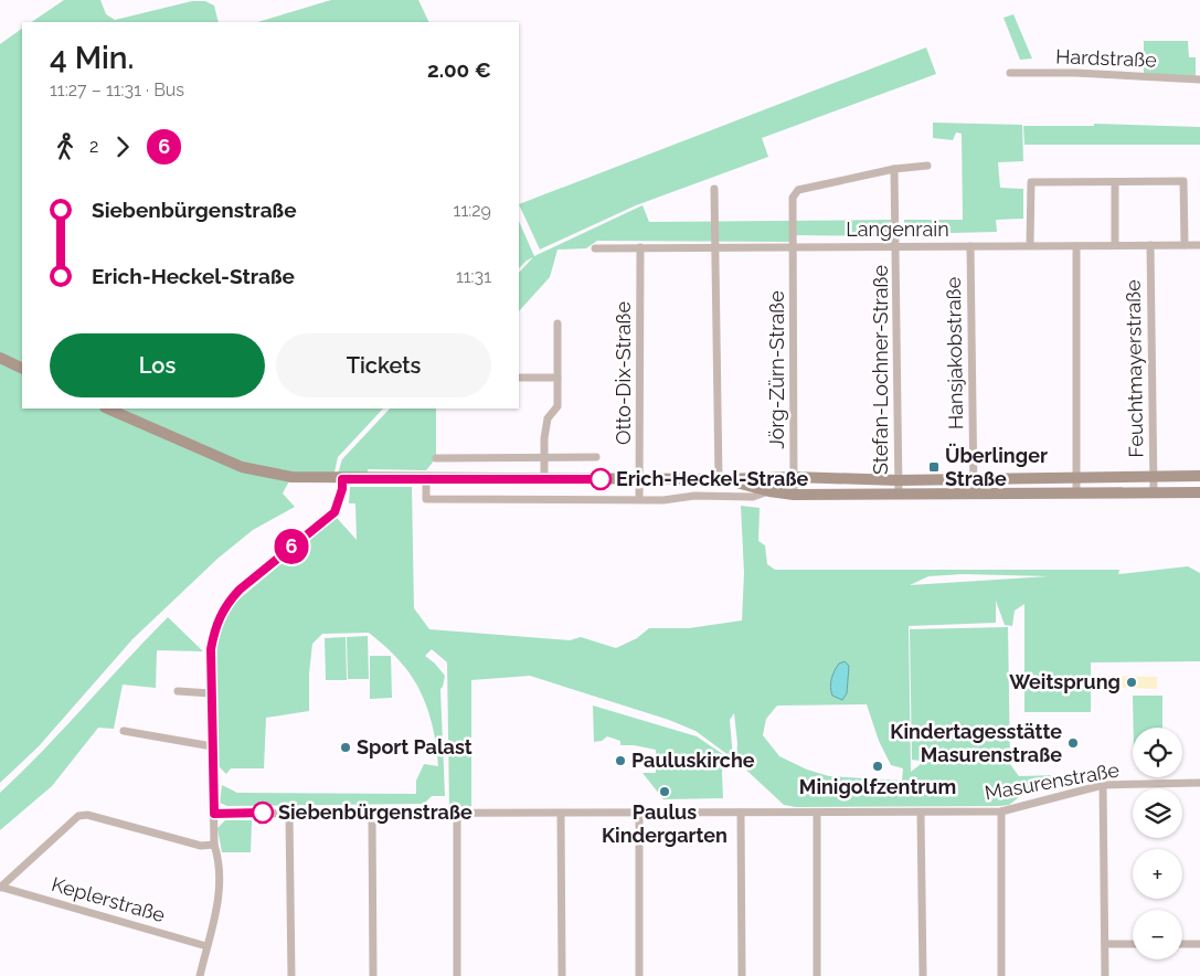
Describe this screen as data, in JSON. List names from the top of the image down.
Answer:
{
  "streets": {
    "street": [
      "Hardstraße",
      "Langenrain",
      "Hansjakobstraße",
      "Feuchtmayerstraße",
      "Jörg-Zürn-Straße",
      "Stefan-Lochner-Straße",
      "Otto-Dix-Straße",
      "Masurenstraße",
      "Keplerstraße"
    ]
  },
  "crossings": [
    ["Langenrain", "Hansjakobstraße"],
    ["Langenrain", "Feuchtmayerstraße"],
    ["Langenrain", "Jörg-Zürn-Straße"],
    ["Langenrain", "Stefan-Lochner-Straße"],
    ["Langenrain", "Otto-Dix-Straße"],
    ["Jörg-Zürn-Straße", "Stefan-Lochner-Straße"]
  ],
  "places": {
    "transit": ["Überlinger Straße"],
    "other": [
      "Erich-Heckel-Straße",
      "Weitsprung",
      "Kindertagesstätte Masurenstraße",
      "Sport Palast",
      "Pauluskirche",
      "Minigolfzentrum",
      "Paulus Kindergarten",
      "Siebenbürgenstraße"
    ]
  },
  "lines": ["bus line 6"],
  "page": {
    "on_map": "6",
    "heading": ["4 Min.", "11:27 – 11:31 · Bus", "2.00 €"],
    "legs": ["2", "6"],
    "list": [
      {
        "name": "Siebenbürgenstraße",
        "value": "11:29"
      },
      {
        "name": "Erich-Heckel-Straße",
        "value": "11:31"
      }
    ],
    "buttons": ["Los", "Tickets"],
    "map_buttons": ["+", "−"]
  }
}
